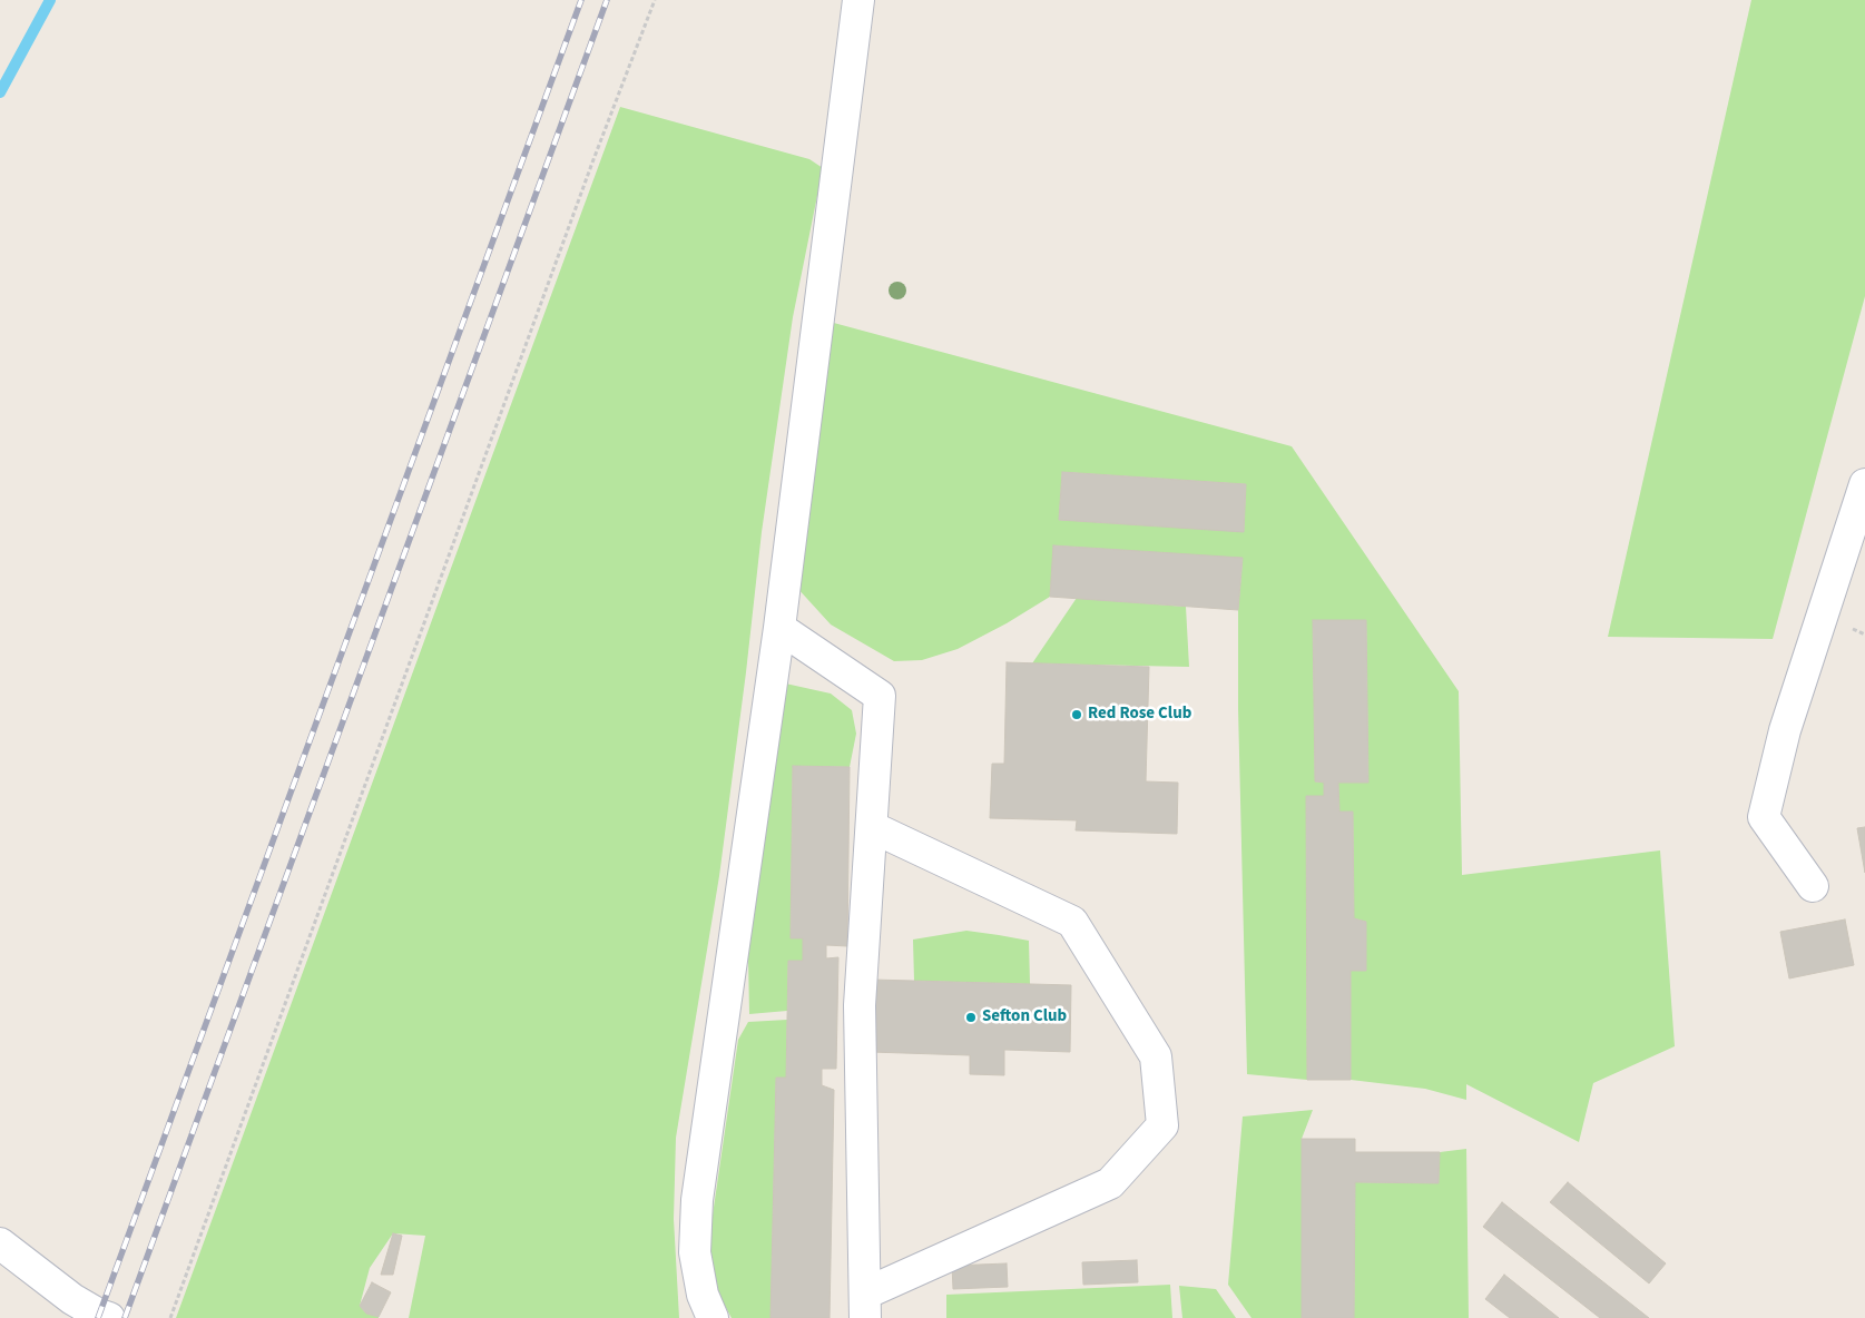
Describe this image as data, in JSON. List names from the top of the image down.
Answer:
{
  "places": ["Red Rose Club", "Sefton Club"]
}
